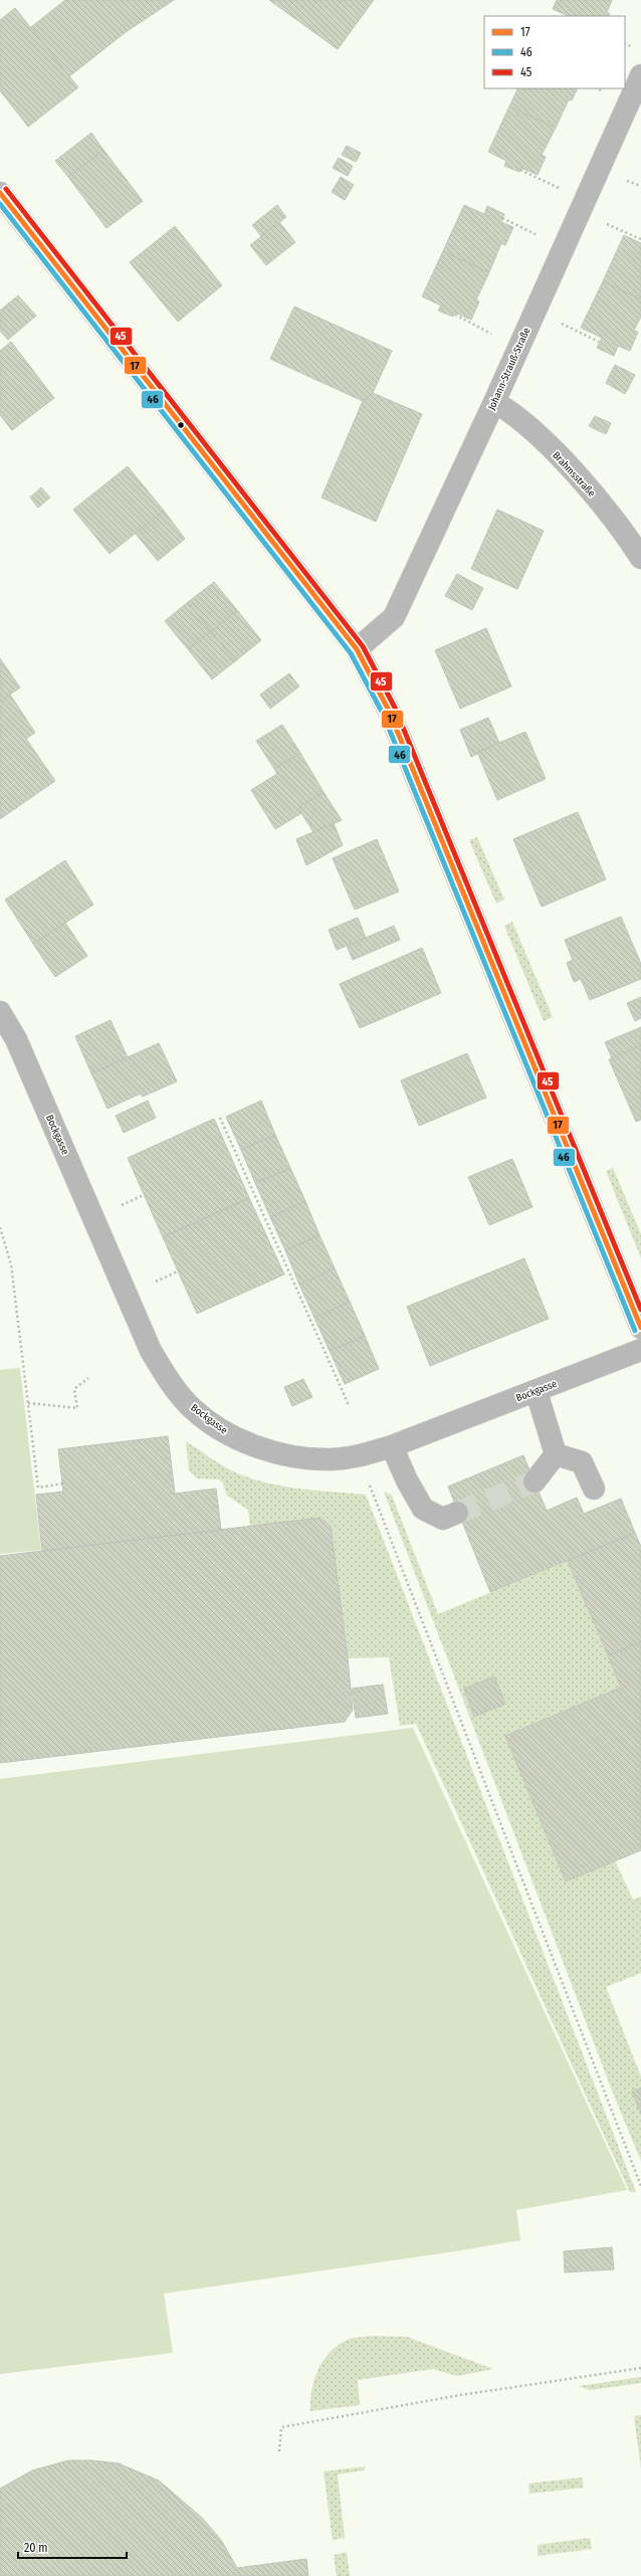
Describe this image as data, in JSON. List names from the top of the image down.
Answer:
{
  "streets": {
    "street": ["Johann-Strauß-Straße", "Brahmsstraße", "Bockgasse"]
  },
  "crossings": [
    ["Johann-Strauß-Straße", "Brahmsstraße"]
  ],
  "lines": ["transit line 45", "transit line 17", "transit line 46"],
  "legend": ["17", "46", "45"],
  "scale_bar": "20 m"
}
